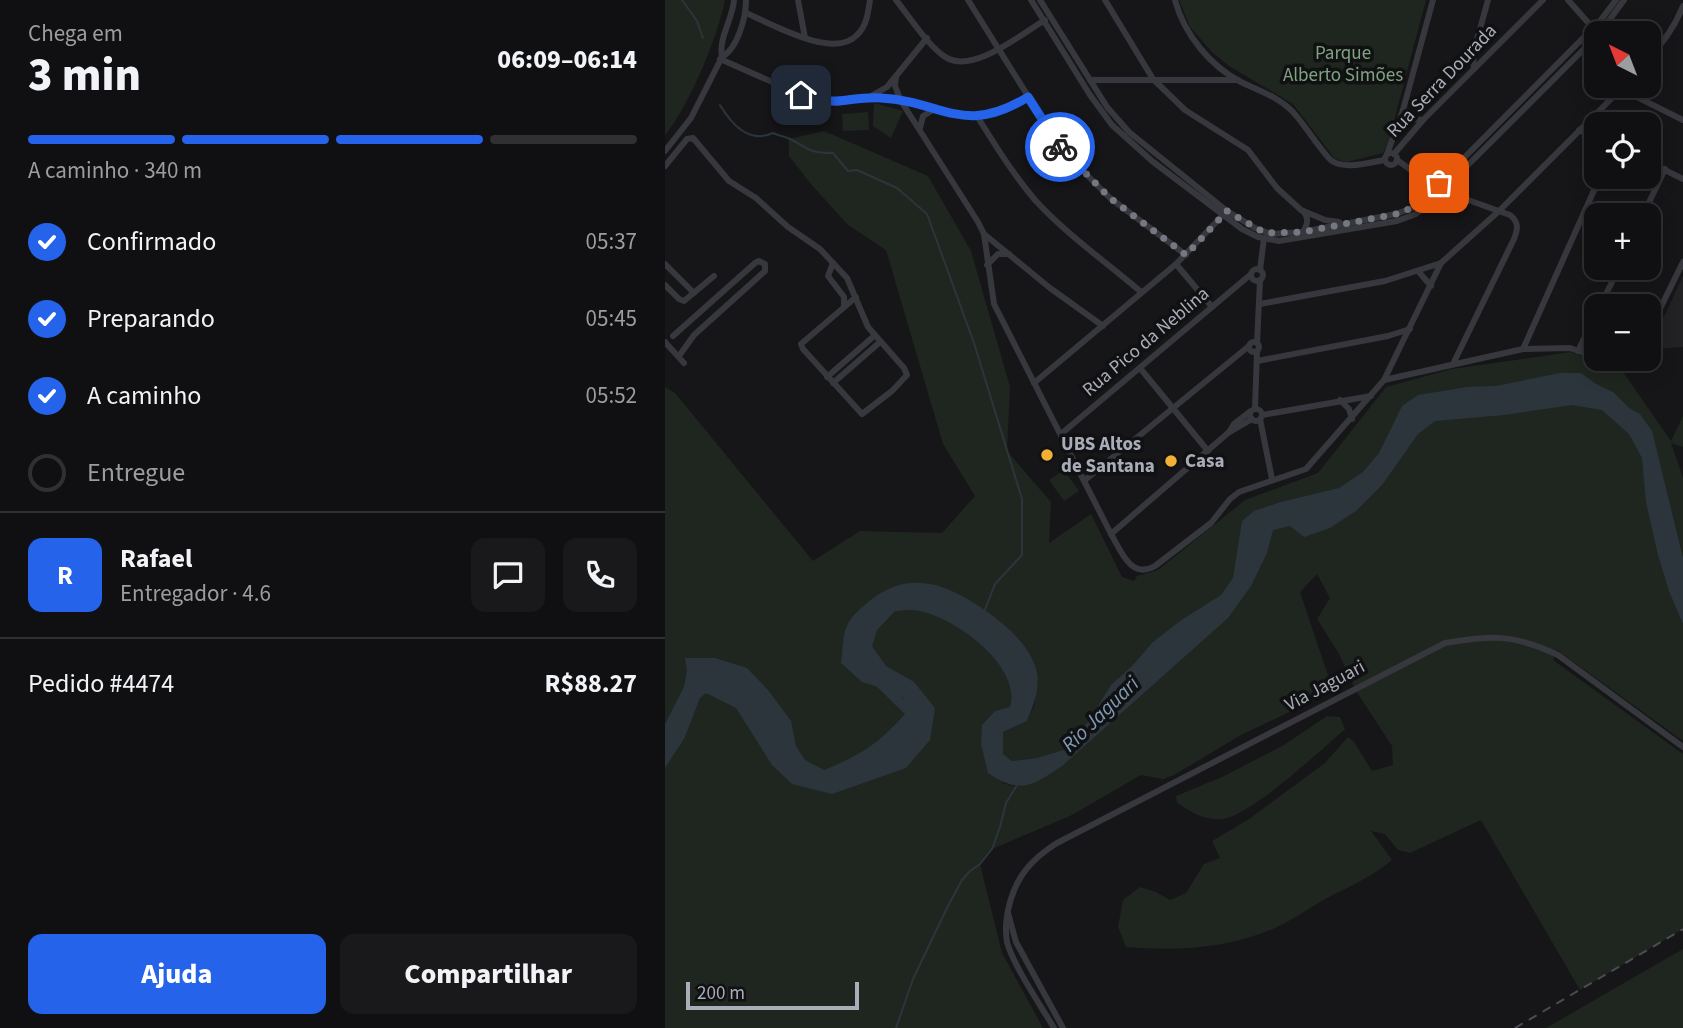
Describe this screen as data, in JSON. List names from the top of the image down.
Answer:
{
  "streets": {
    "street": ["Rua Serra Dourada", "Rua Pico da Neblina", "Via Jaguari"]
  },
  "water": ["Rio Jaguari"],
  "parks": ["Parque Alberto Simões"],
  "places": ["UBS Altos de Santana", "Casa"],
  "scale_bar": "200 m",
  "north": "top left",
  "page": {
    "heading": ["3 min", "Chega em", "06:09–06:14"],
    "panel": [
      "Rafael",
      "Entregador · 4.6",
      "Pedido #4474",
      "R$88.27"
    ],
    "map_buttons": ["+", "−"],
    "bar": "A caminho · 340 m",
    "list": [
      ["Confirmado", "05:37"],
      ["Preparando", "05:45"],
      ["A caminho", "05:52"],
      "Entregue"
    ],
    "round": "R",
    "buttons": ["Ajuda", "Compartilhar"],
    "scale": "200 m"
  }
}
